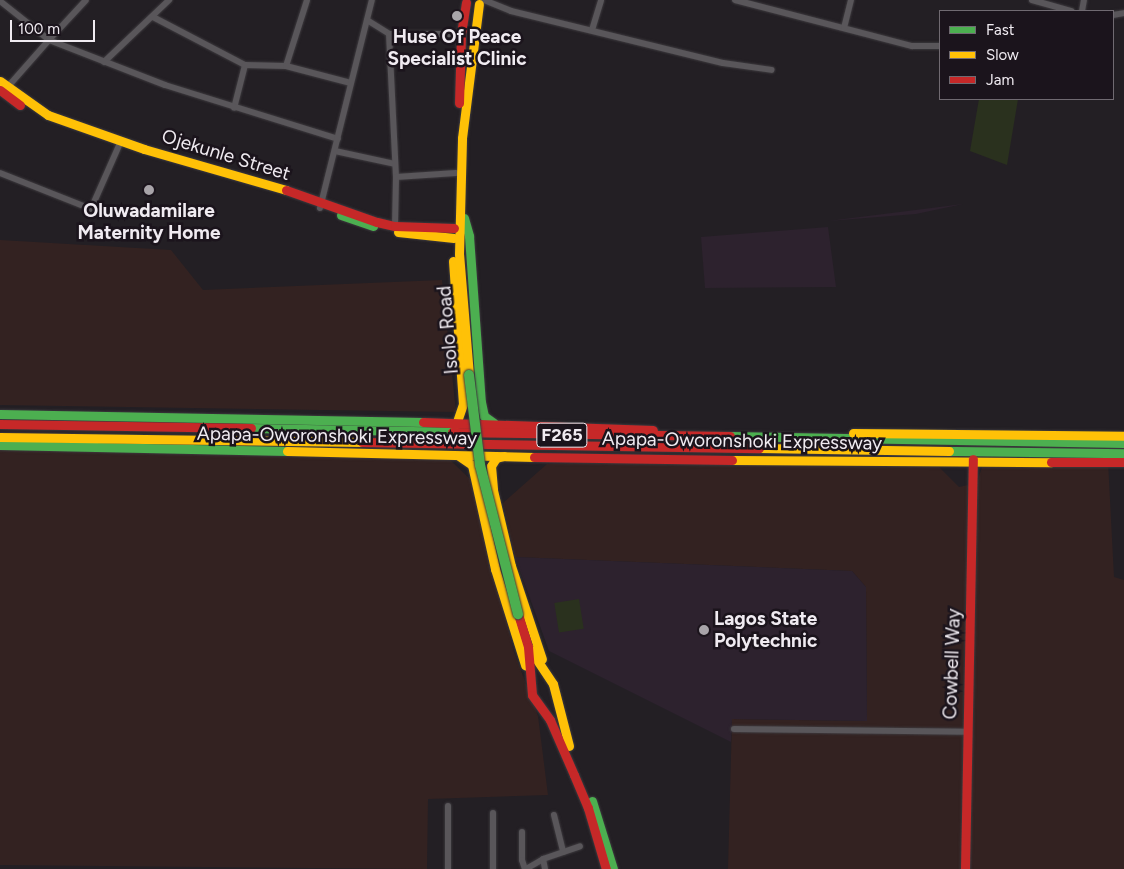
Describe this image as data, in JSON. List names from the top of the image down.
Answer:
{
  "streets": {
    "main road": [
      "Ojekunle Street",
      "Isolo Road",
      "F265",
      "Apapa-Oworonshoki Expressway",
      "Cowbell Way"
    ]
  },
  "crossings": [
    ["Apapa-Oworonshoki Expressway", "Cowbell Way"]
  ],
  "places": ["Huse Of Peace Specialist Clinic", "Oluwadamilare Maternity Home", "Lagos State Polytechnic"],
  "legend": ["Fast", "Slow", "Jam"],
  "scale_bar": "100 m"
}
